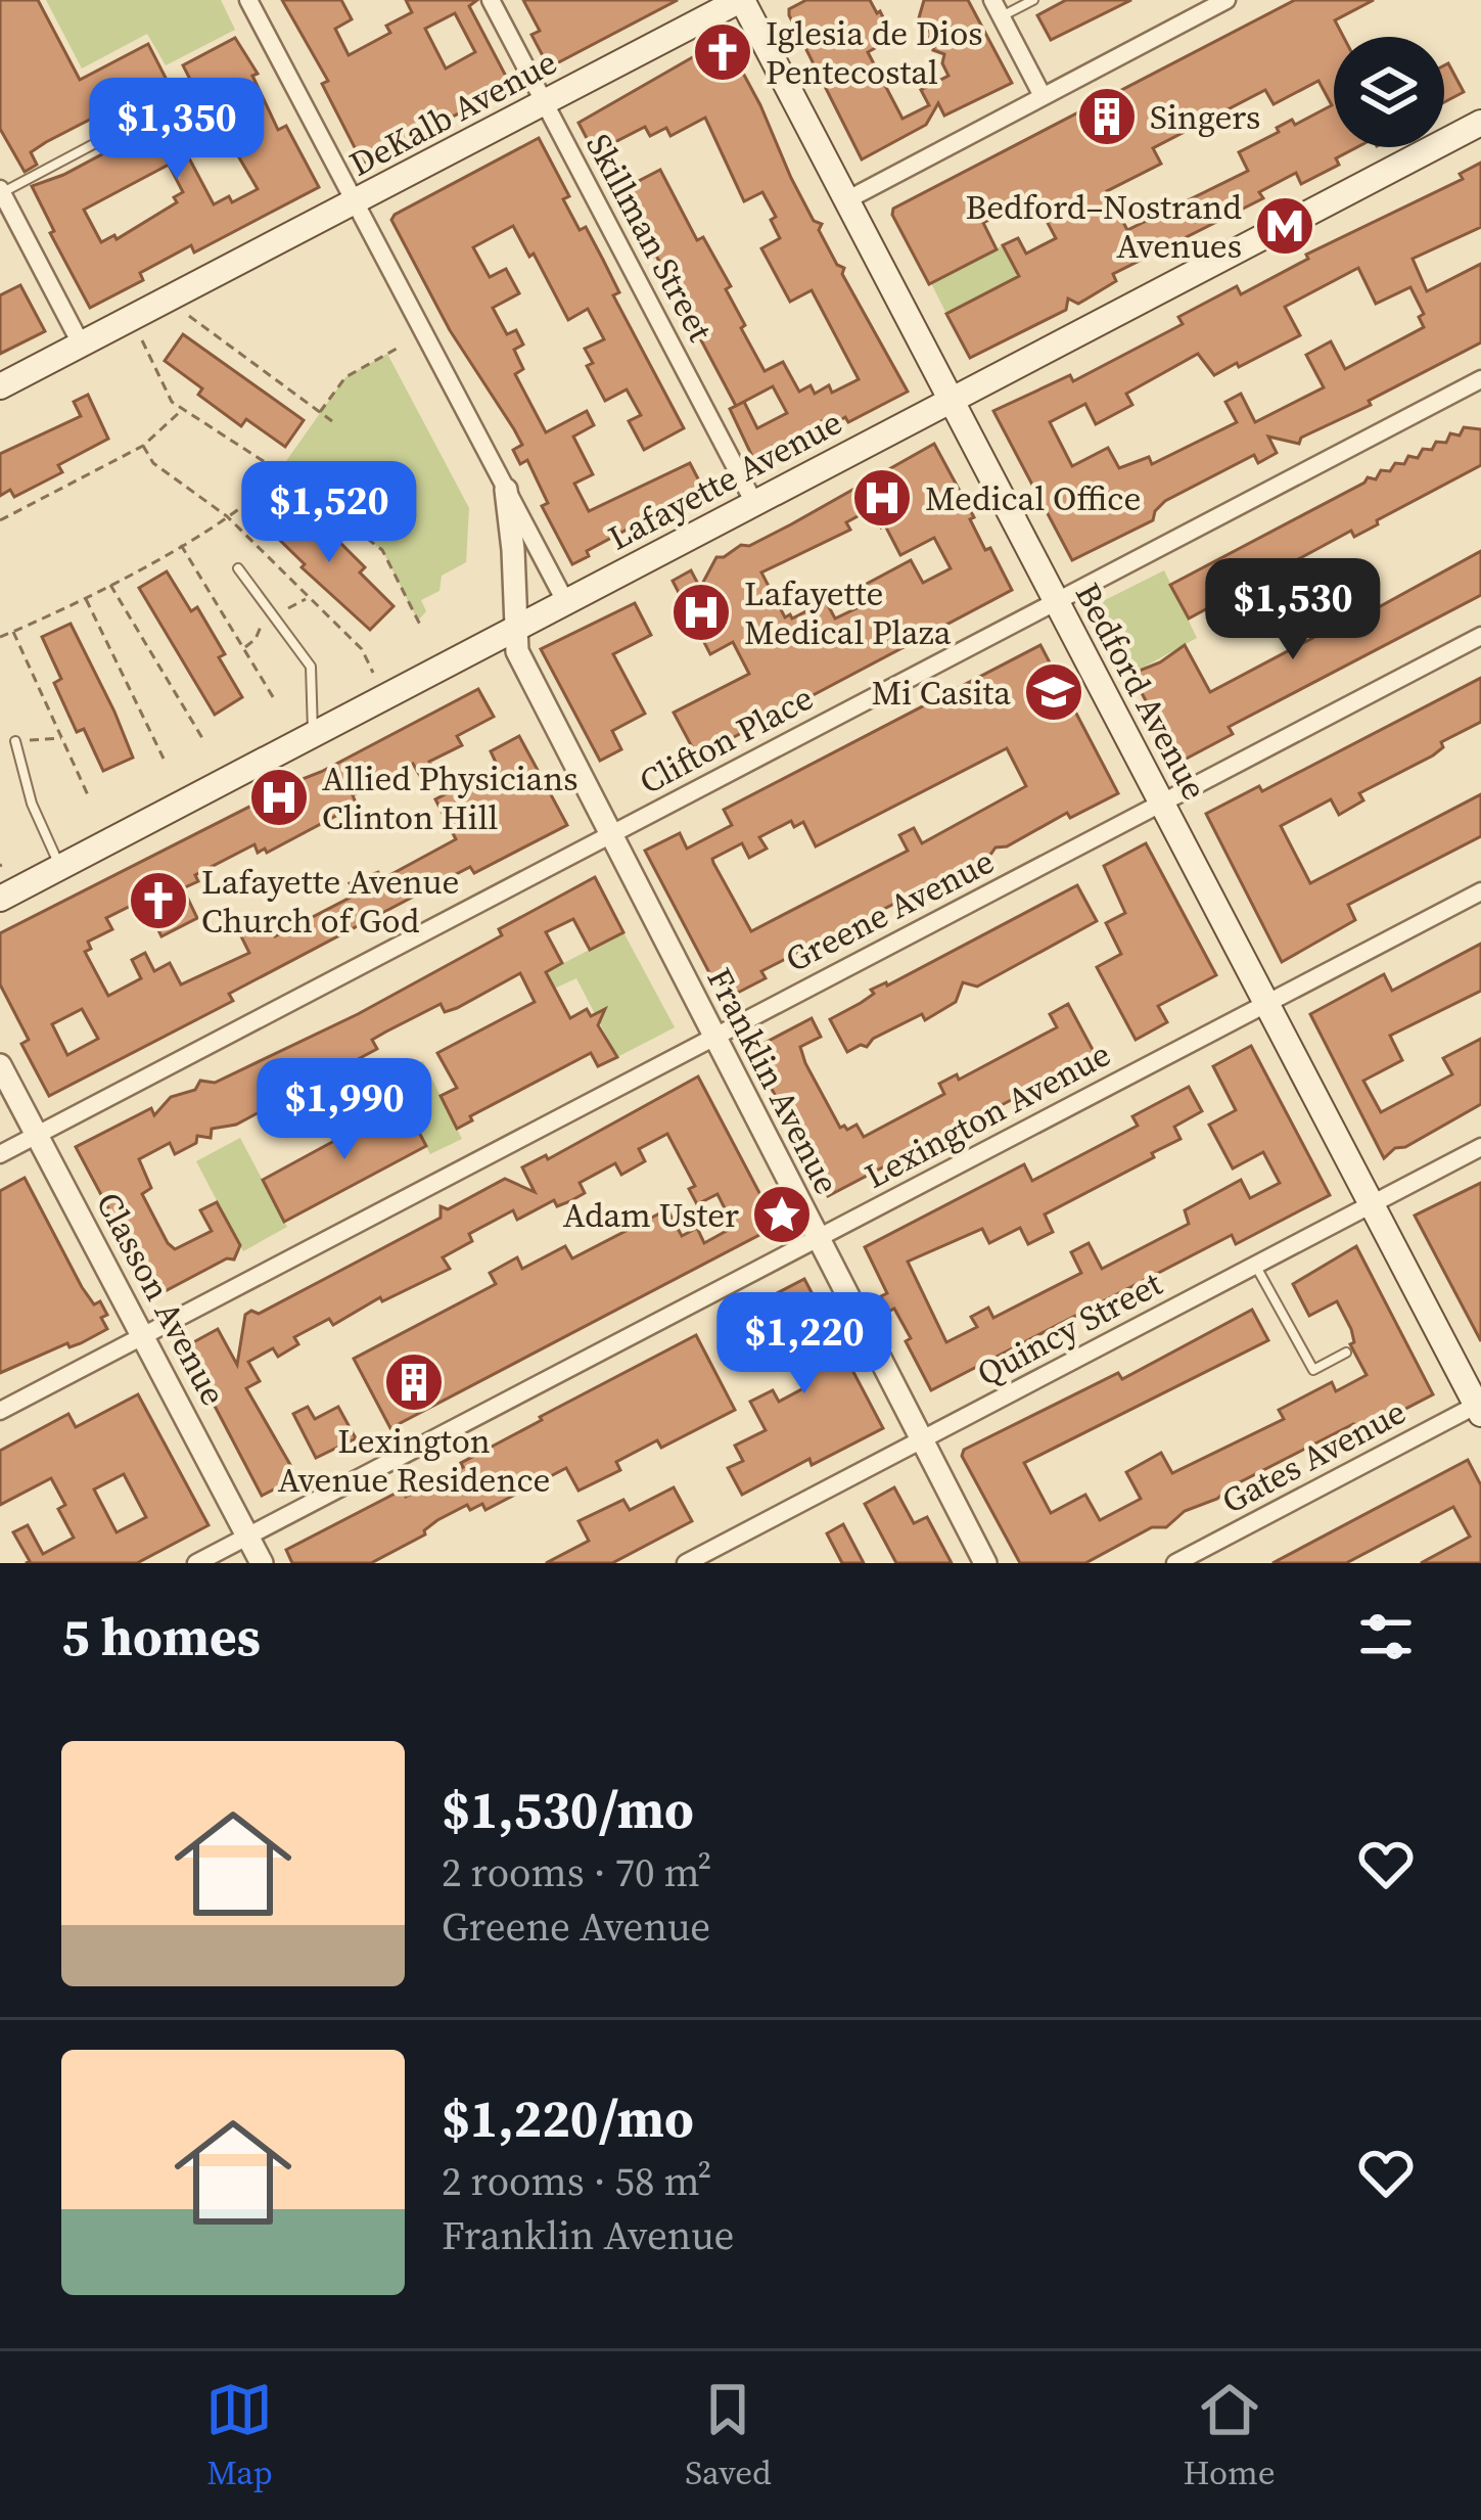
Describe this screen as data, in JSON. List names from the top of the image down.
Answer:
{
  "streets": {
    "main road": ["DeKalb Avenue", "Lafayette Avenue", "Bedford Avenue"],
    "street": [
      "Skillman Street",
      "Clifton Place",
      "Greene Avenue",
      "Franklin Avenue",
      "Lexington Avenue",
      "Classon Avenue",
      "Quincy Street",
      "Gates Avenue"
    ]
  },
  "crossings": [
    ["DeKalb Avenue", "Skillman Street"],
    ["DeKalb Avenue", "Bedford Avenue"],
    ["Skillman Street", "Lafayette Avenue"],
    ["Lafayette Avenue", "Bedford Avenue"],
    ["Lafayette Avenue", "Franklin Avenue"],
    ["Bedford Avenue", "Clifton Place"],
    ["Bedford Avenue", "Greene Avenue"],
    ["Bedford Avenue", "Lexington Avenue"],
    ["Bedford Avenue", "Quincy Street"],
    ["Bedford Avenue", "Gates Avenue"],
    ["Clifton Place", "Franklin Avenue"],
    ["Clifton Place", "Classon Avenue"],
    ["Greene Avenue", "Franklin Avenue"],
    ["Greene Avenue", "Classon Avenue"],
    ["Franklin Avenue", "Lexington Avenue"],
    ["Franklin Avenue", "Quincy Street"],
    ["Lexington Avenue", "Classon Avenue"]
  ],
  "places": {
    "church": ["Iglesia de Dios Pentecostal", "Lafayette Avenue Church of God"],
    "building": ["Singers", "Lexington Avenue Residence"],
    "metro station": ["Bedford–Nostrand Avenues"],
    "hospital": ["Medical Office", "Lafayette Medical Plaza", "Allied Physicians Clinton Hill"],
    "school or university": ["Mi Casita"],
    "place": ["Adam Uster"]
  },
  "page": {
    "price": [
      "$1,350",
      "$1,520",
      "$1,530",
      "$1,990",
      "$1,220"
    ],
    "heading": "5 homes",
    "list": [
      {
        "name": "$1,530/mo",
        "note": "2 rooms · 70 m² · Greene Avenue"
      },
      {
        "name": "$1,220/mo",
        "note": "2 rooms · 58 m² · Franklin Avenue"
      }
    ],
    "tabs": ["Map", "Saved", "Home"]
  }
}
